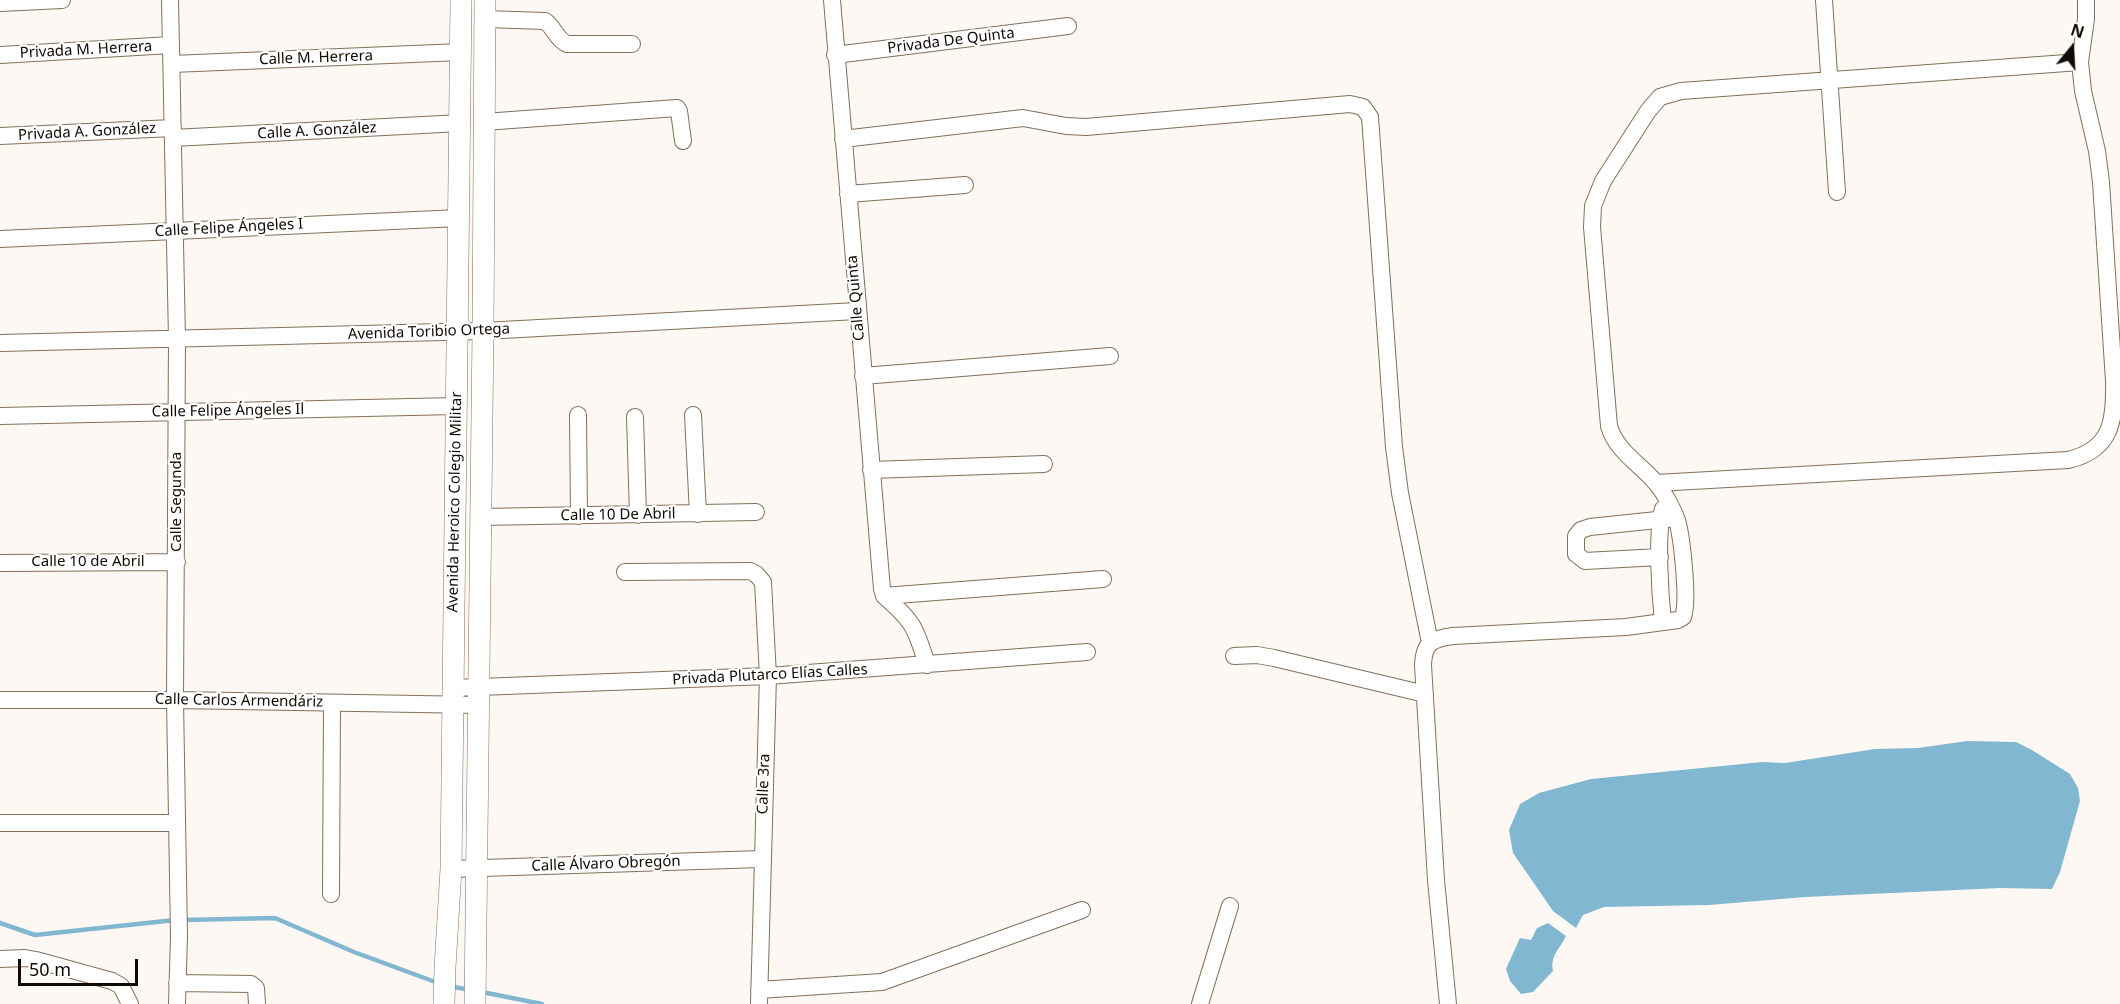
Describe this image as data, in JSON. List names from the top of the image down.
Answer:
{
  "streets": {
    "main road": ["Avenida Heroico Colegio Militar"],
    "street": [
      "Privada De Quinta",
      "Privada M. Herrera",
      "Calle M. Herrera",
      "Calle A. González",
      "Privada A. González",
      "Calle Felipe Ángeles I",
      "Calle Quinta",
      "Avenida Toribio Ortega",
      "Calle Felipe Ángeles Il",
      "Calle Segunda",
      "Calle 10 De Abril",
      "Calle 10 de Abril",
      "Privada Plutarco Elías Calles",
      "Calle Carlos Armendáriz",
      "Calle 3ra",
      "Calle Álvaro Obregón"
    ]
  },
  "crossings": [
    ["Privada De Quinta", "Calle Quinta"],
    ["Privada M. Herrera", "Calle Segunda"],
    ["Calle M. Herrera", "Calle Segunda"],
    ["Calle M. Herrera", "Avenida Heroico Colegio Militar"],
    ["Calle A. González", "Privada A. González"],
    ["Calle A. González", "Calle Segunda"],
    ["Calle A. González", "Avenida Heroico Colegio Militar"],
    ["Privada A. González", "Calle Segunda"],
    ["Calle Felipe Ángeles I", "Calle Segunda"],
    ["Calle Felipe Ángeles I", "Avenida Heroico Colegio Militar"],
    ["Calle Quinta", "Avenida Toribio Ortega"],
    ["Avenida Toribio Ortega", "Calle Segunda"],
    ["Avenida Toribio Ortega", "Avenida Heroico Colegio Militar"],
    ["Calle Felipe Ángeles Il", "Calle Segunda"],
    ["Calle Felipe Ángeles Il", "Avenida Heroico Colegio Militar"],
    ["Calle Segunda", "Calle 10 de Abril"],
    ["Calle Segunda", "Calle Carlos Armendáriz"],
    ["Avenida Heroico Colegio Militar", "Calle 10 De Abril"],
    ["Avenida Heroico Colegio Militar", "Privada Plutarco Elías Calles"],
    ["Avenida Heroico Colegio Militar", "Calle Carlos Armendáriz"],
    ["Avenida Heroico Colegio Militar", "Calle Álvaro Obregón"],
    ["Privada Plutarco Elías Calles", "Calle Carlos Armendáriz"],
    ["Privada Plutarco Elías Calles", "Calle 3ra"],
    ["Calle 3ra", "Calle Álvaro Obregón"]
  ],
  "scale_bar": "50 m",
  "north": "top"
}
